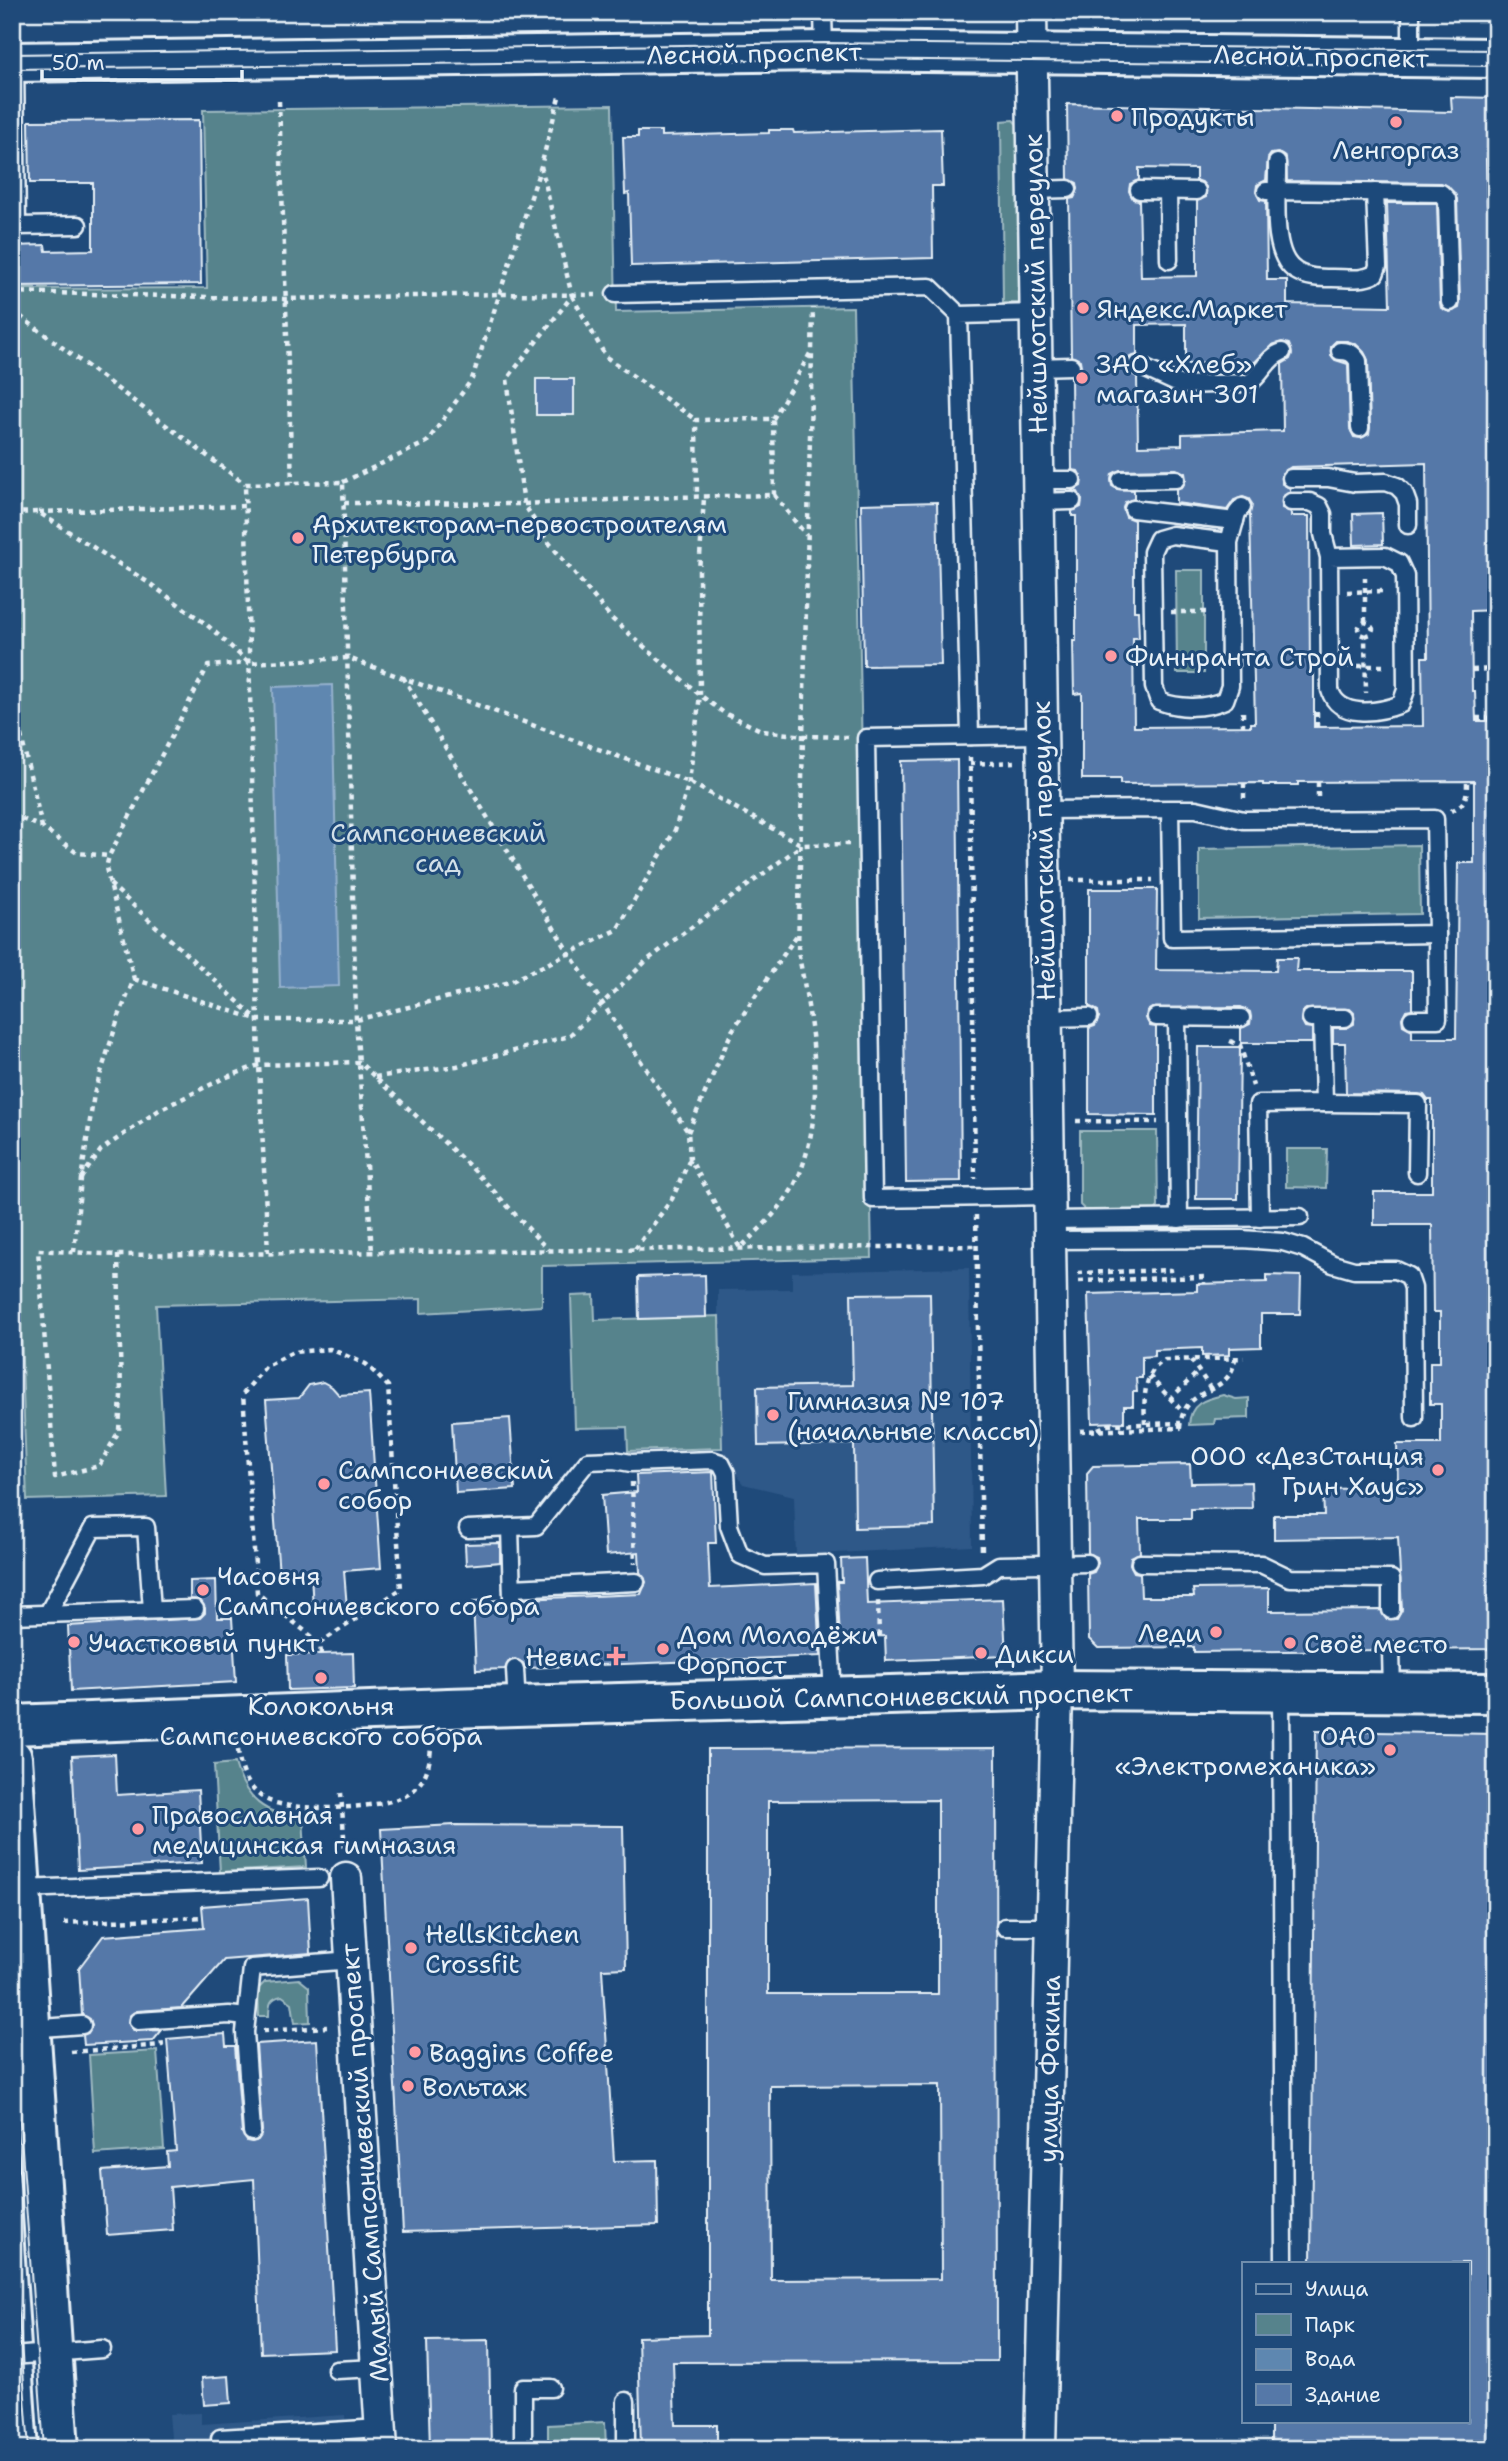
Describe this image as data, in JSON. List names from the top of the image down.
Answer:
{
  "streets": {
    "main road": ["Лесной проспект", "Большой Сампсониевский проспект"],
    "street": ["Нейшлотский переулок", "улица Фокина", "Малый Сампсониевский проспект"]
  },
  "crossings": [
    ["Лесной проспект", "Нейшлотский переулок"],
    ["Нейшлотский переулок", "Большой Сампсониевский проспект"],
    ["Нейшлотский переулок", "улица Фокина"],
    ["Большой Сампсониевский проспект", "улица Фокина"]
  ],
  "parks": ["Сампсониевский сад"],
  "places": {
    "other": [
      "Продукты",
      "Ленгоргаз",
      "Яндекс.Маркет",
      "ЗАО «Хлеб» магазин 301",
      "Архитекторам-первостроителям Петербурга",
      "Финнранта Строй",
      "Гимназия № 107 (начальные классы)",
      "ООО «ДезСтанция Грин Хаус»",
      "Сампсониевский собор",
      "Часовня Сампсониевского собора",
      "Леди",
      "Участковый пункт",
      "Своё место",
      "Дом Молодёжи Форпост",
      "Дикси",
      "Колокольня Сампсониевского собора",
      "ОАО «Электромеханика»",
      "Православная медицинская гимназия",
      "HellsKitchen Crossfit",
      "Baggins Coffee",
      "Вольтаж"
    ],
    "health": ["Невис"]
  },
  "legend": [
    "Улица",
    "Парк",
    "Вода",
    "Здание"
  ],
  "scale_bar": "50 m"
}
